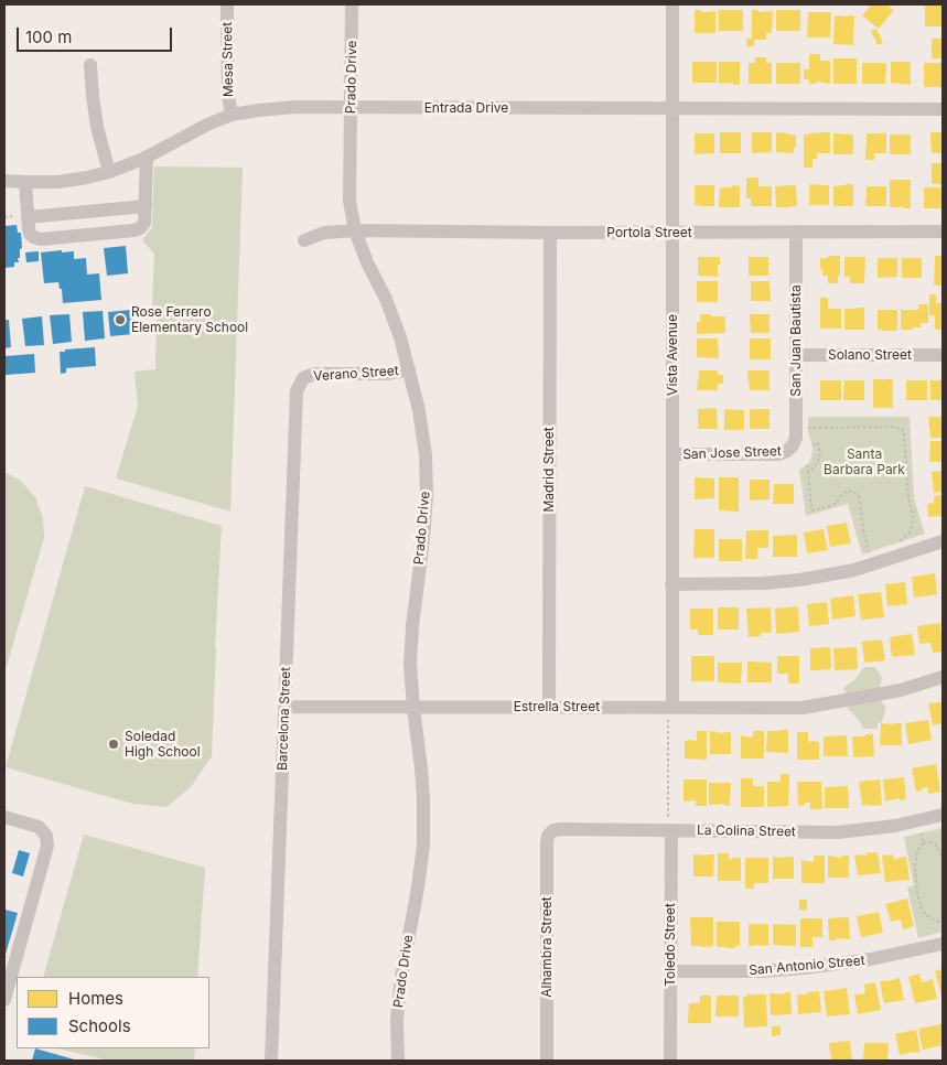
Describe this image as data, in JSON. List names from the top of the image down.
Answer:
{
  "streets": {
    "street": [
      "Mesa Street",
      "Prado Drive",
      "Entrada Drive",
      "Portola Street",
      "San Juan Bautista",
      "Vista Avenue",
      "Solano Street",
      "Verano Street",
      "San Jose Street",
      "Madrid Street",
      "Estrella Street",
      "Barcelona Street",
      "La Colina Street",
      "Toledo Street",
      "Alhambra Street",
      "San Antonio Street"
    ]
  },
  "crossings": [
    ["Mesa Street", "Entrada Drive"],
    ["Prado Drive", "Entrada Drive"],
    ["Prado Drive", "Portola Street"],
    ["Prado Drive", "Verano Street"],
    ["Prado Drive", "Estrella Street"],
    ["Entrada Drive", "Vista Avenue"],
    ["Portola Street", "San Juan Bautista"],
    ["Portola Street", "Vista Avenue"],
    ["Portola Street", "Madrid Street"],
    ["San Juan Bautista", "Solano Street"],
    ["San Juan Bautista", "San Jose Street"],
    ["Vista Avenue", "San Jose Street"],
    ["Vista Avenue", "Estrella Street"],
    ["Verano Street", "Barcelona Street"],
    ["Madrid Street", "Estrella Street"],
    ["Estrella Street", "Barcelona Street"],
    ["La Colina Street", "Toledo Street"],
    ["La Colina Street", "Alhambra Street"],
    ["Toledo Street", "San Antonio Street"]
  ],
  "parks": ["Santa Barbara Park"],
  "places": ["Rose Ferrero Elementary School", "Soledad High School"],
  "legend": ["Homes", "Schools"],
  "scale_bar": "100 m"
}
